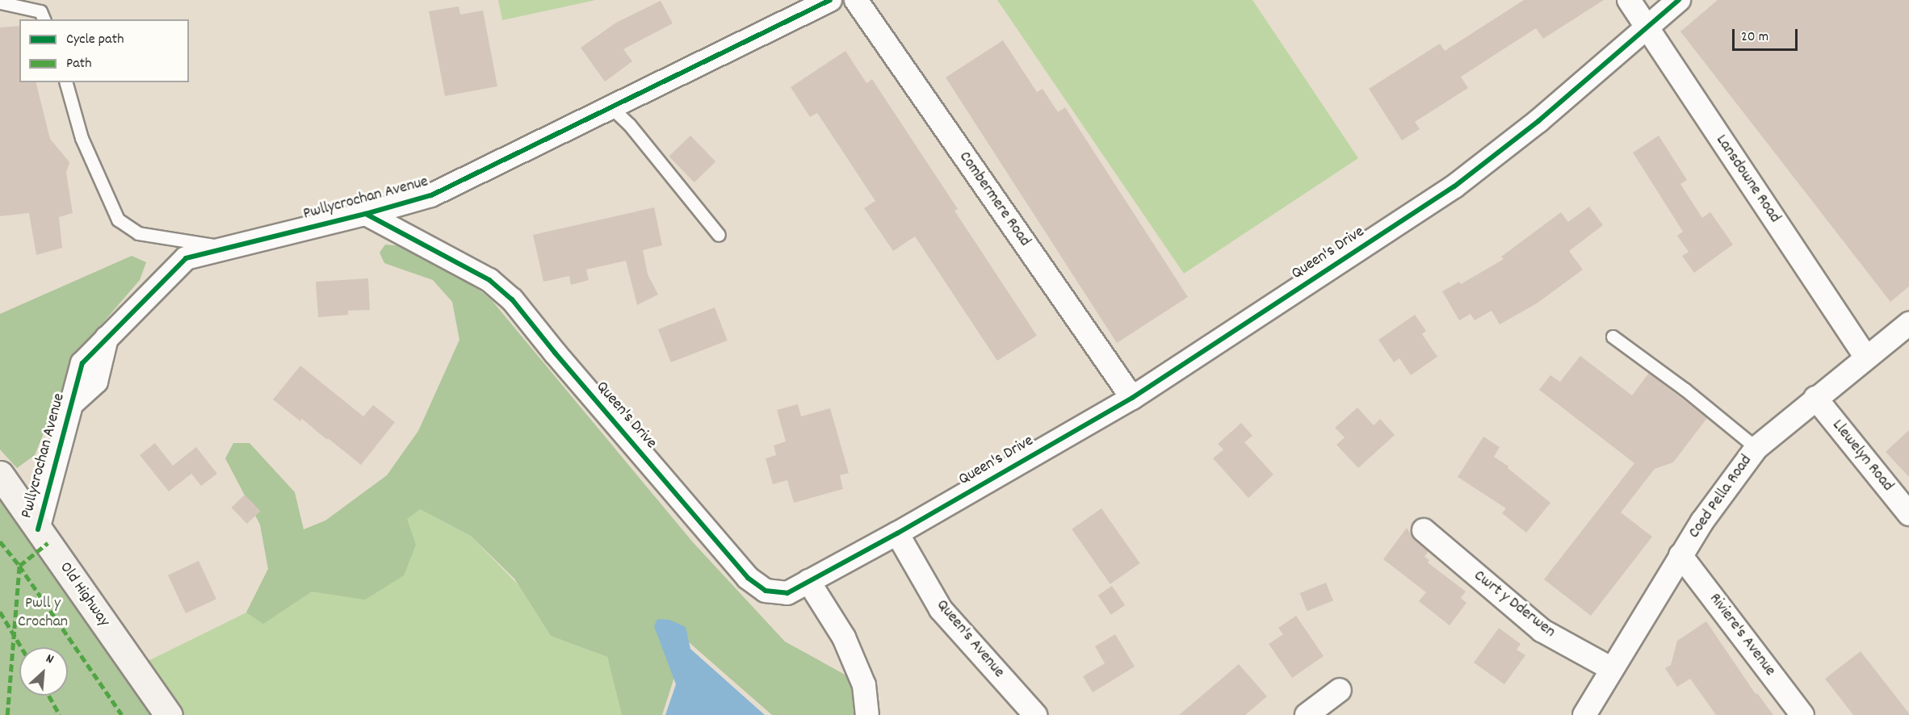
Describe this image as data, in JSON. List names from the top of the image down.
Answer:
{
  "streets": {
    "street": [
      "Lansdowne Road",
      "Pwllycrochan Avenue",
      "Combermere Road",
      "Queen's Drive",
      "Llewelyn Road",
      "Coed Pella Road",
      "Old Highway",
      "Cwrt y Dderwen",
      "Riviere's Avenue",
      "Queen's Avenue"
    ]
  },
  "crossings": [
    ["Lansdowne Road", "Queen's Drive"],
    ["Lansdowne Road", "Coed Pella Road"],
    ["Pwllycrochan Avenue", "Queen's Drive"],
    ["Pwllycrochan Avenue", "Old Highway"],
    ["Combermere Road", "Queen's Drive"],
    ["Queen's Drive", "Queen's Avenue"],
    ["Llewelyn Road", "Coed Pella Road"],
    ["Coed Pella Road", "Cwrt y Dderwen"],
    ["Coed Pella Road", "Riviere's Avenue"]
  ],
  "parks": ["Pwll y Crochan"],
  "legend": ["Cycle path", "Path"],
  "scale_bar": "20 m",
  "north": "top right"
}
